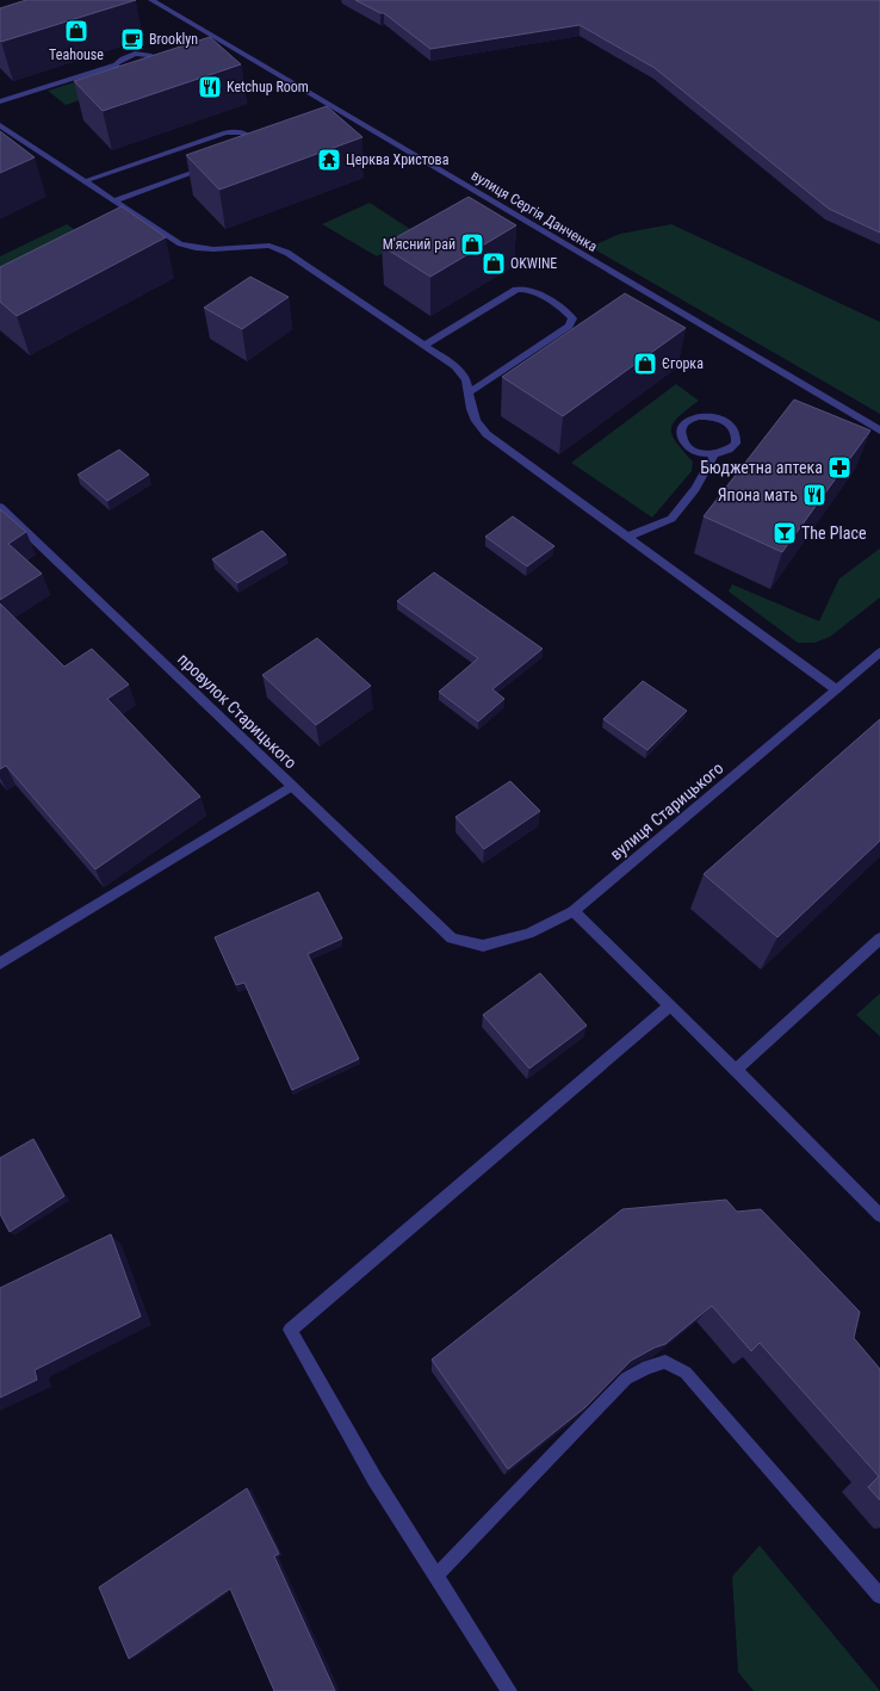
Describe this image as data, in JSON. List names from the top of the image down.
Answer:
{
  "streets": {
    "street": ["вулиця Сергія Данченка", "провулок Старицького", "вулиця Старицького"]
  },
  "crossings": [
    ["провулок Старицького", "вулиця Старицького"]
  ],
  "places": {
    "shop": [
      "Teahouse",
      "М'ясний рай",
      "OKWINE",
      "Єгорка"
    ],
    "cafe": ["Brooklyn"],
    "restaurant": ["Ketchup Room", "Япона мать"],
    "temple": ["Церква Христова"],
    "pharmacy": ["Бюджетна аптека"],
    "bar": ["The Place"]
  }
}
